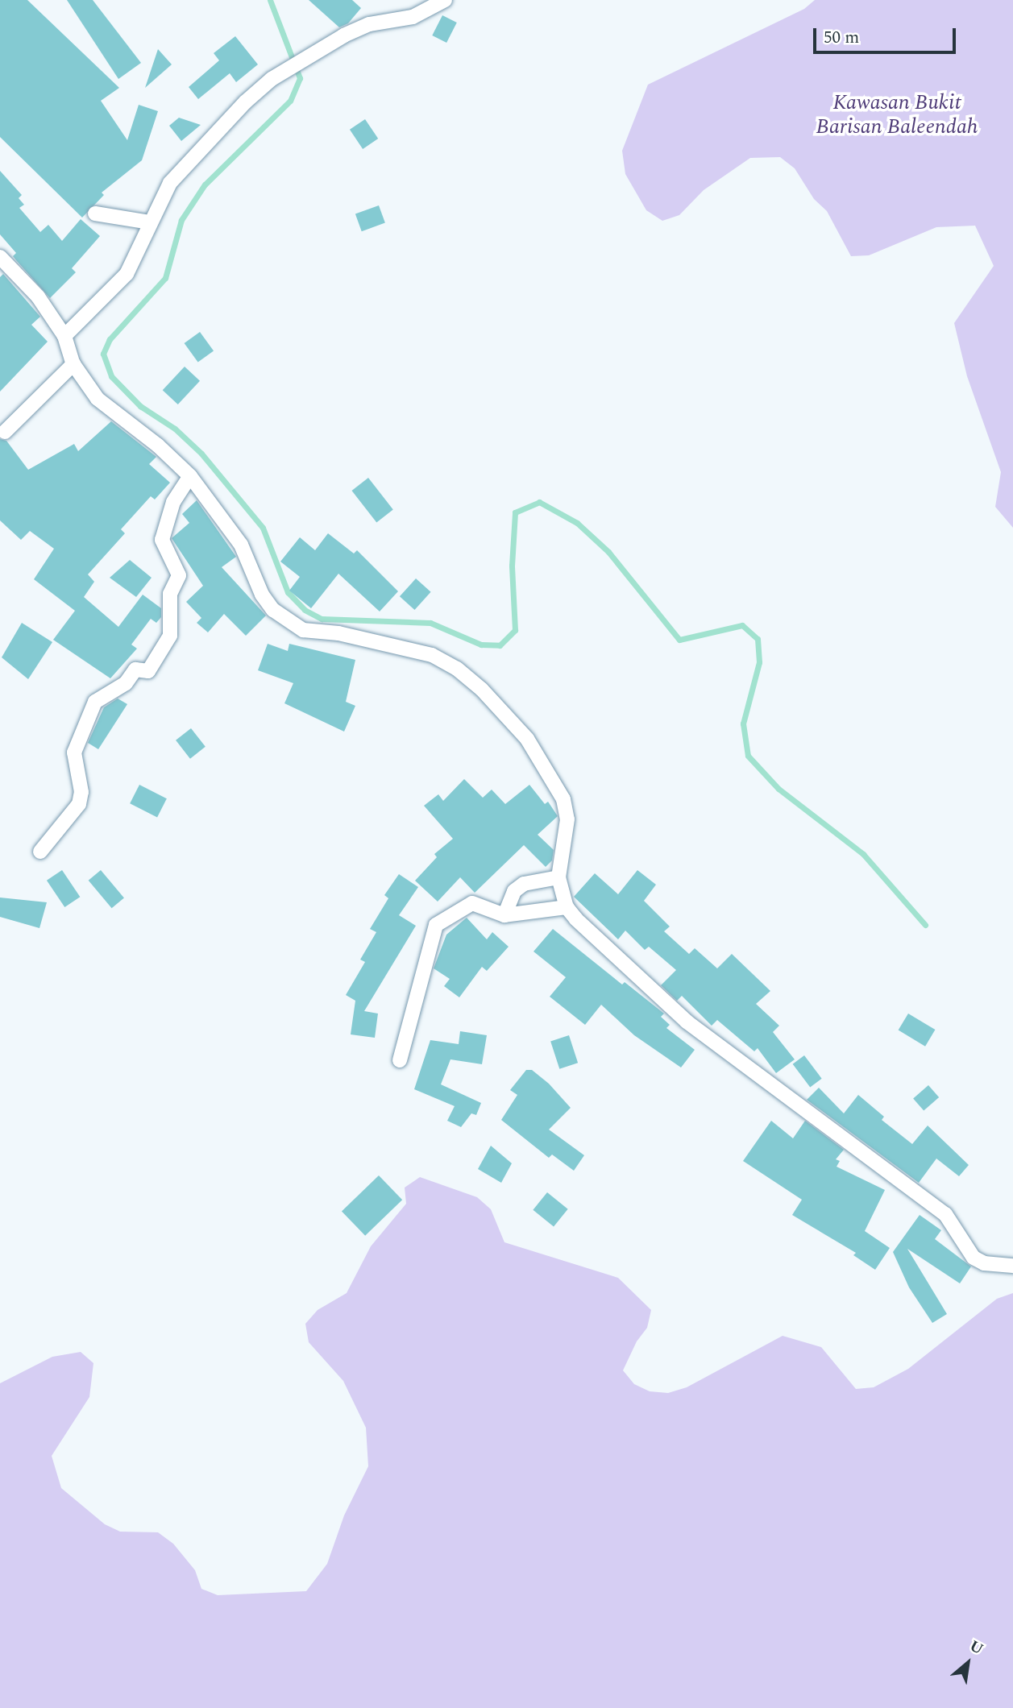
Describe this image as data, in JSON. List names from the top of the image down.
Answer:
{
  "parks": ["Kawasan Bukit Barisan Baleendah"],
  "scale_bar": "50 m",
  "north": "top right"
}
